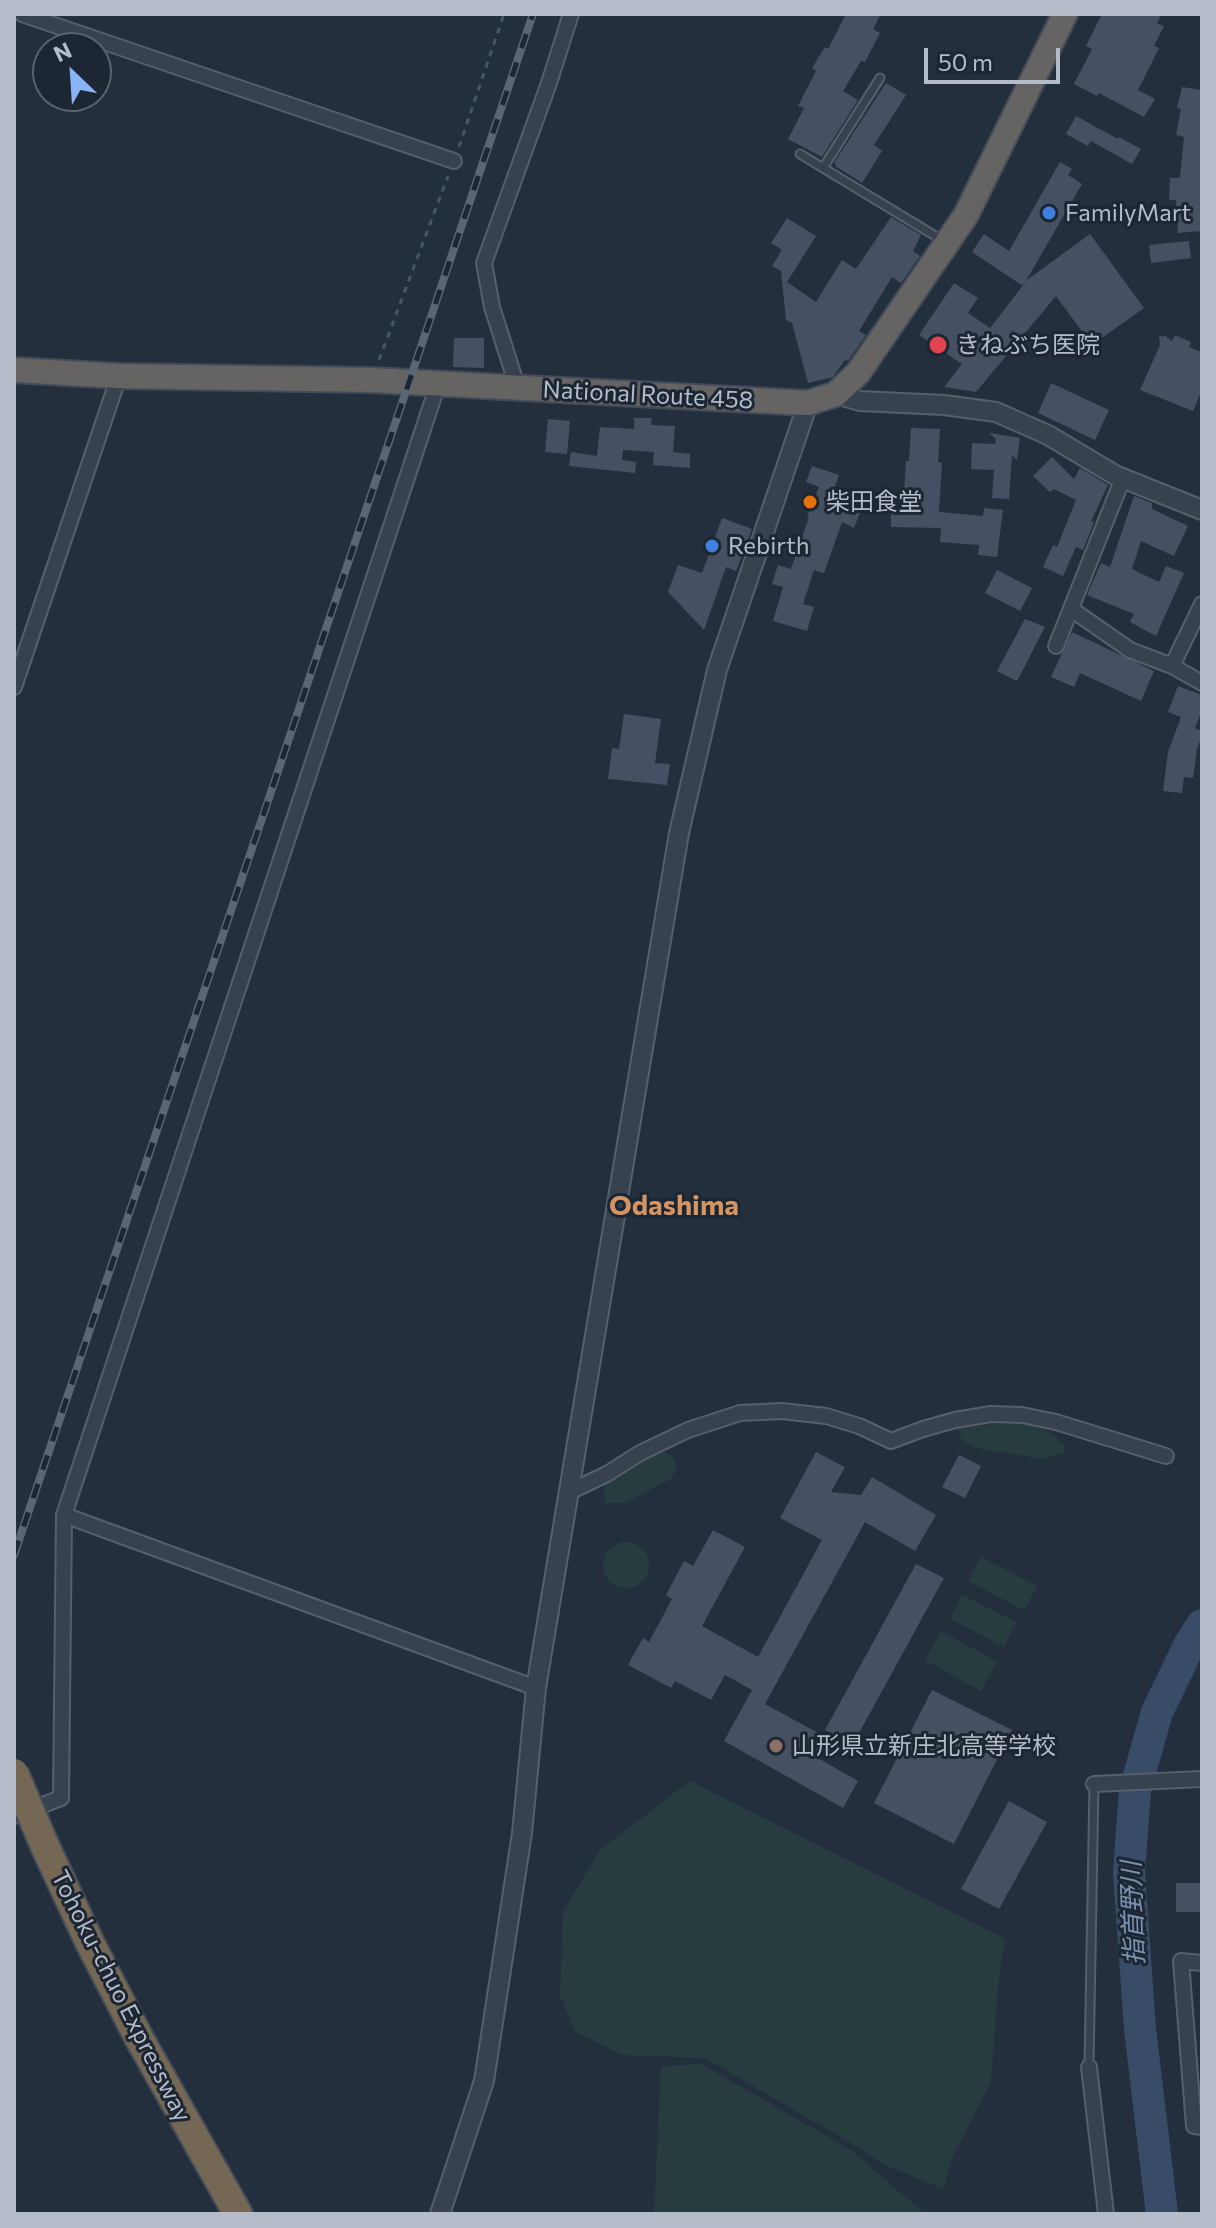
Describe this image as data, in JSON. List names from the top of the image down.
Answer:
{
  "streets": {
    "highway": ["National Route 458", "Tohoku-chuo Expressway"]
  },
  "districts": ["Odashima"],
  "water": ["指首野川"],
  "places": [
    "FamilyMart",
    "きねぶち医院",
    "柴田食堂",
    "Rebirth",
    "山形県立新庄北高等学校"
  ],
  "scale_bar": "50 m",
  "north": "top left"
}
